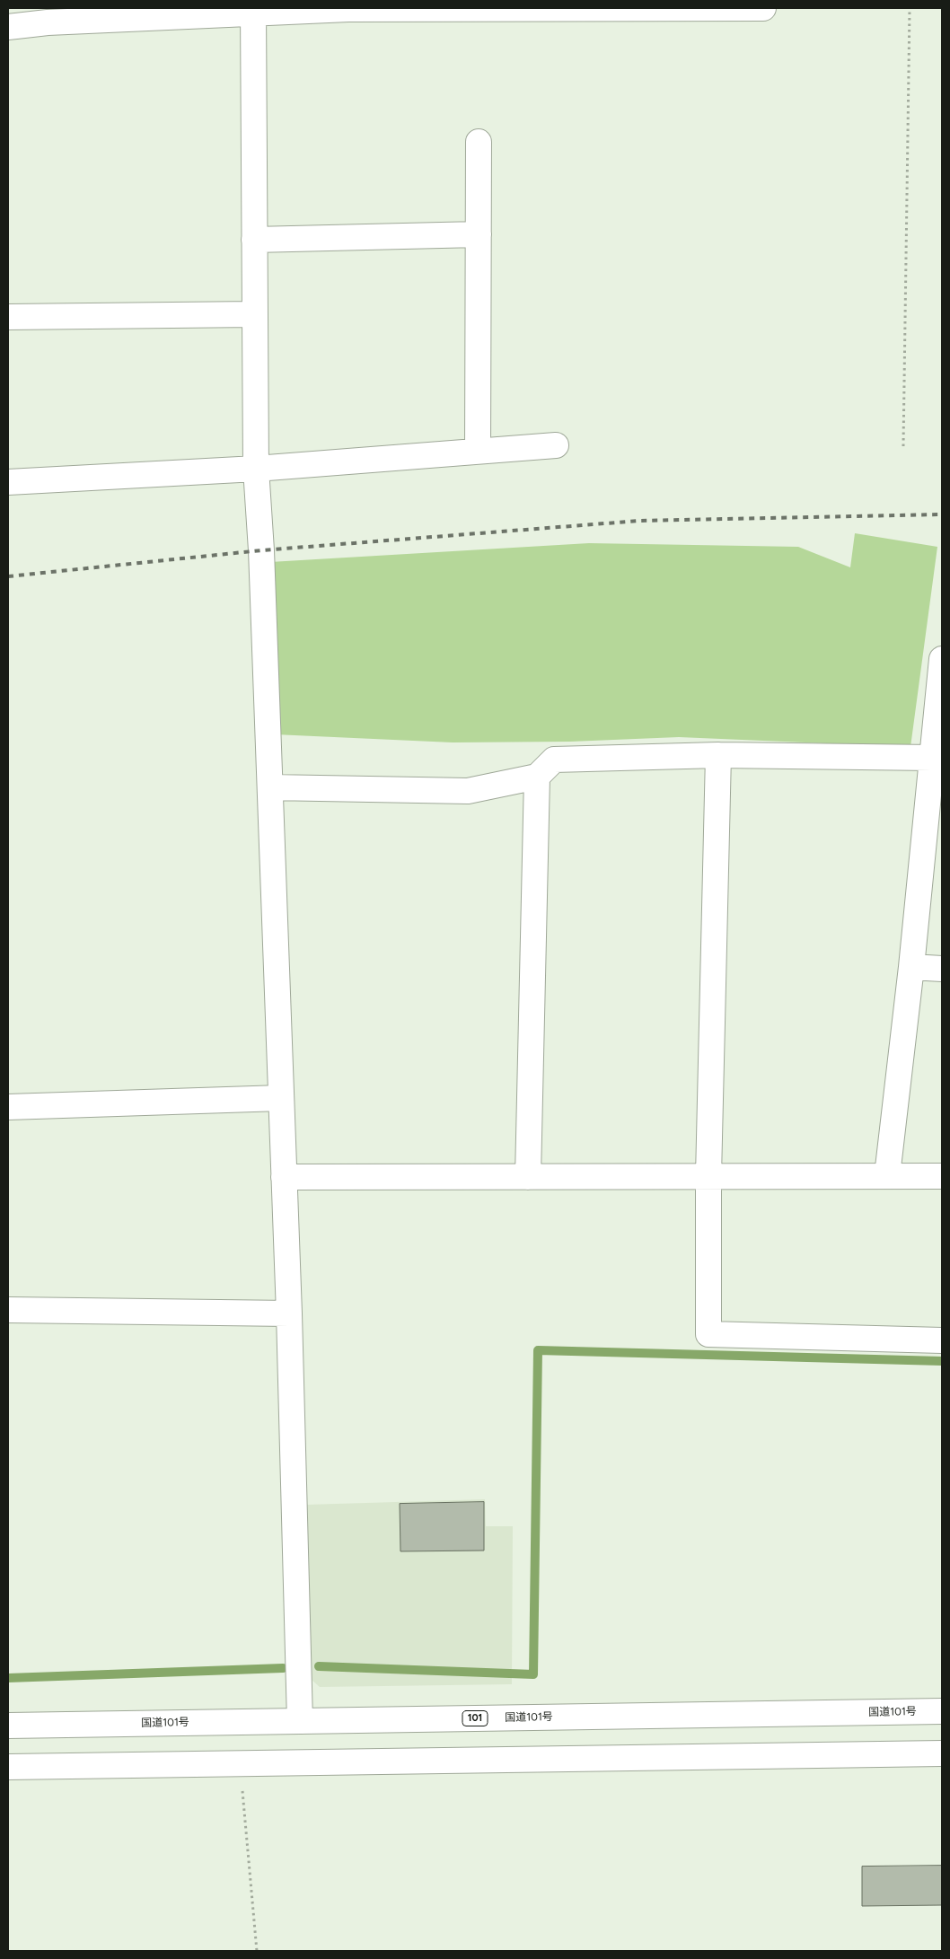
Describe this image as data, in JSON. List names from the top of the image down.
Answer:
{
  "streets": {
    "main road": ["国道101号", "101"]
  }
}
